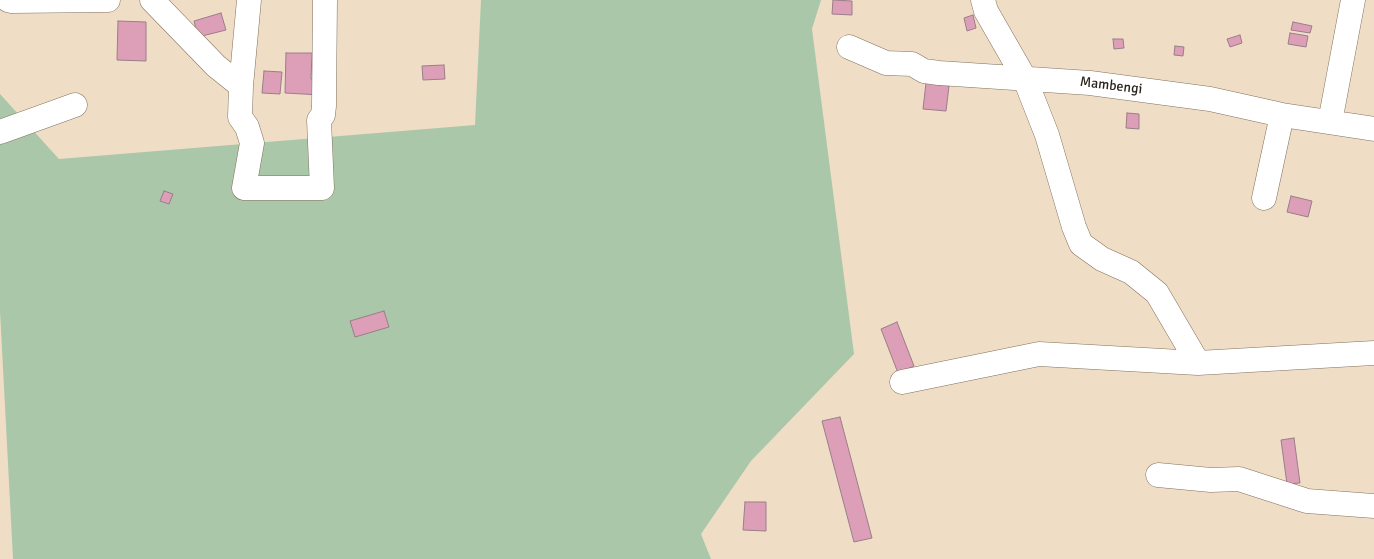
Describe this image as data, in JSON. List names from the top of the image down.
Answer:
{
  "streets": {
    "street": ["Mambengi"]
  }
}
